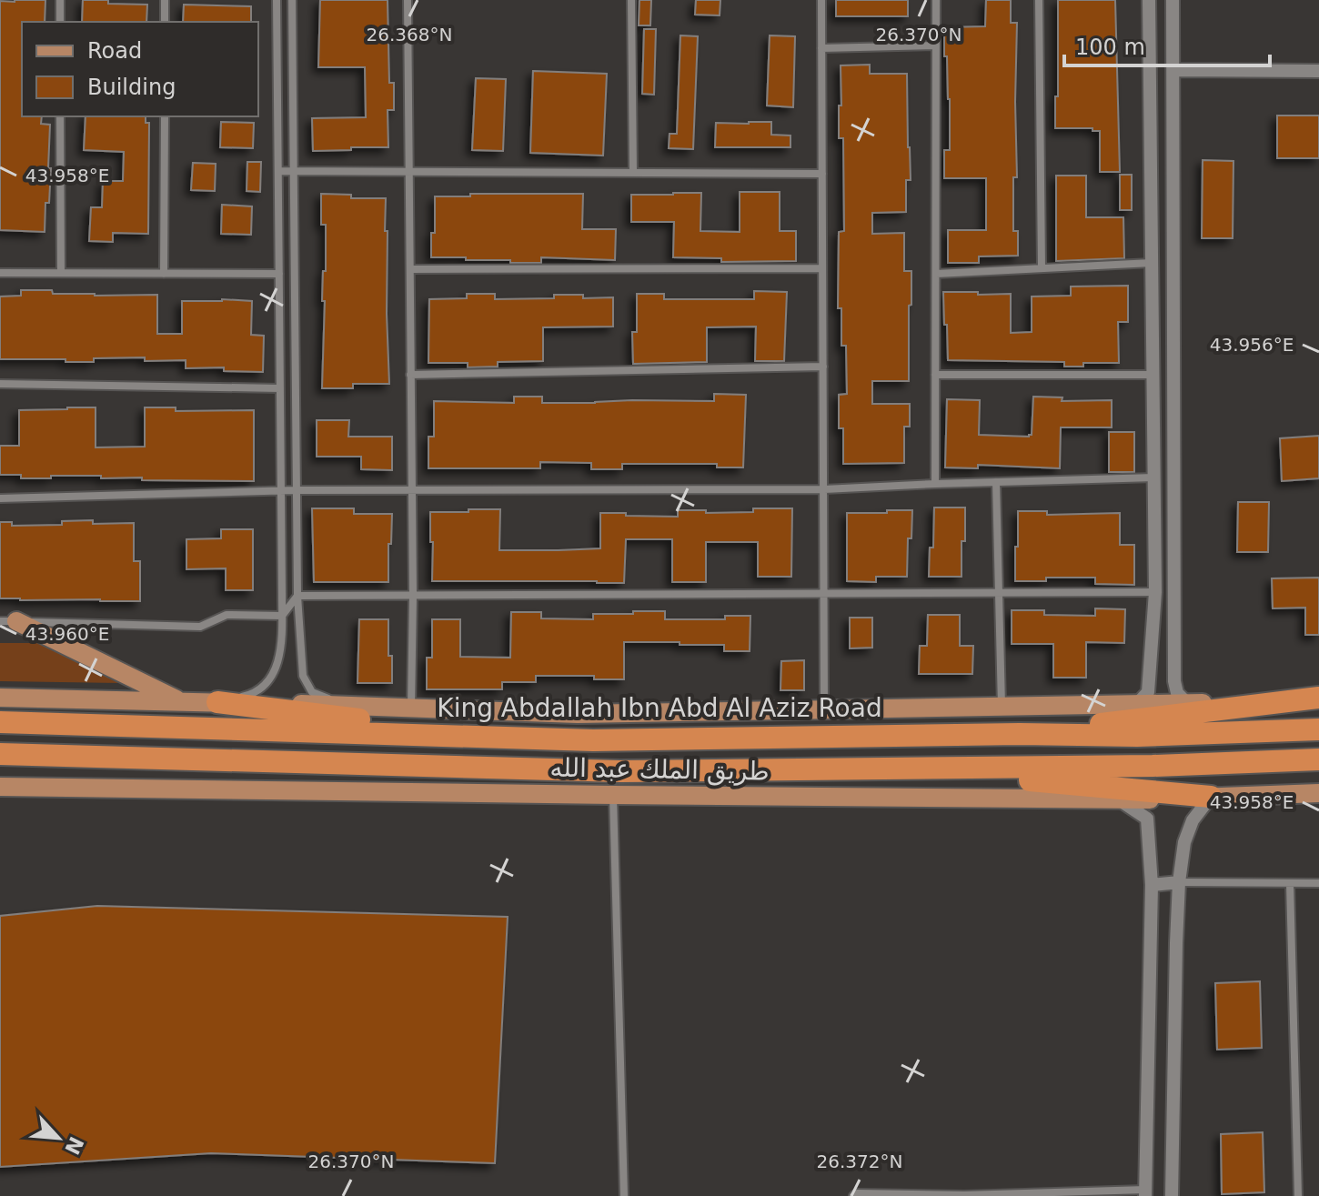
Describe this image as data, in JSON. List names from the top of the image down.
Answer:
{
  "streets": {
    "highway": ["King Abdallah Ibn Abd Al Aziz Road"],
    "main road": ["طريق الملك عبد الله"]
  },
  "legend": ["Road", "Building"],
  "scale_bar": "100 m",
  "north": "bottom right",
  "coordinates": [
    "26.368°N",
    "26.370°N",
    "43.958°E",
    "43.956°E",
    "43.960°E",
    "26.372°N"
  ]
}
